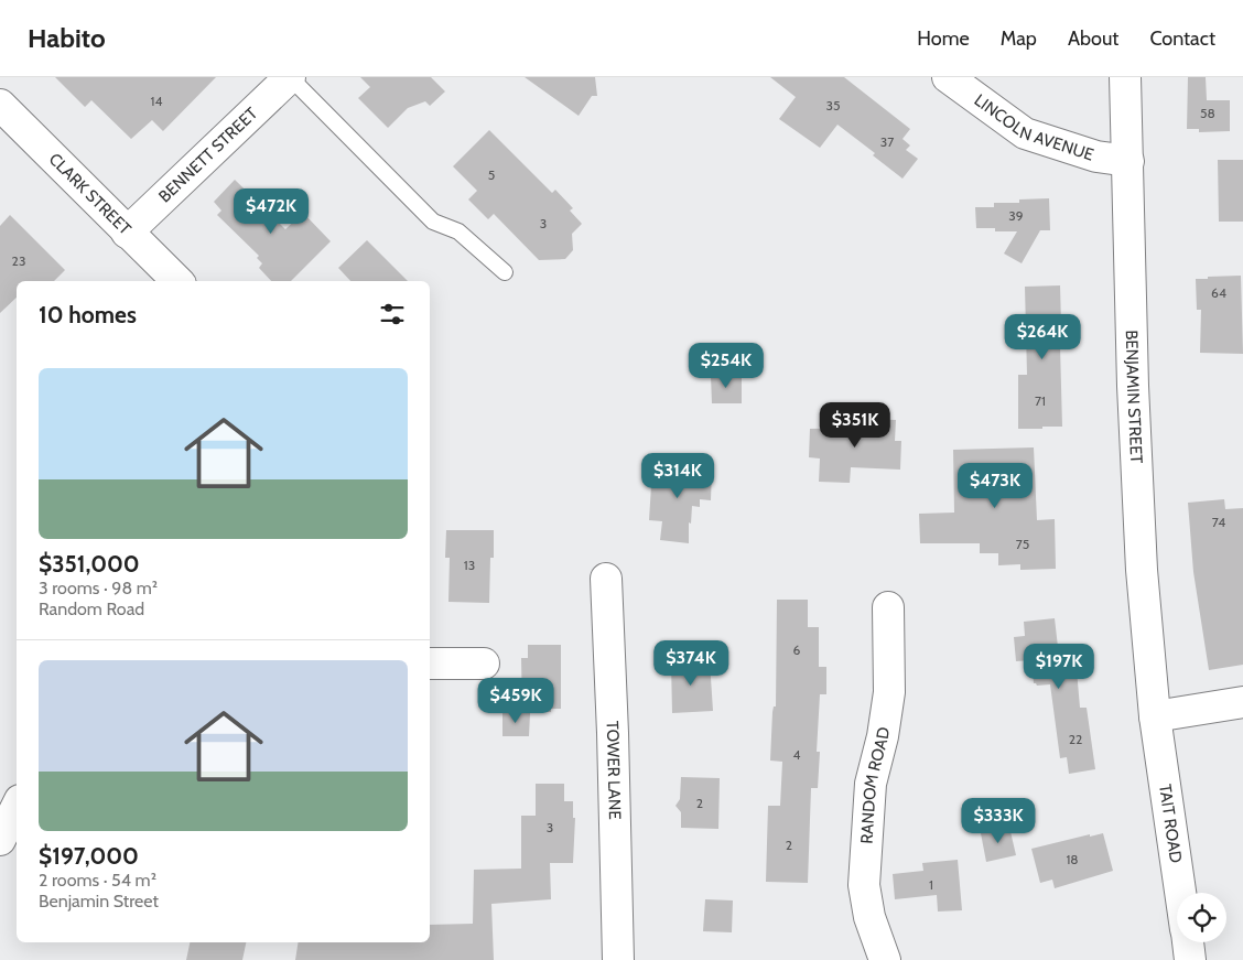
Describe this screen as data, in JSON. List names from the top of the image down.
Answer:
{
  "streets": {
    "street": [
      "LINCOLN AVENUE",
      "BENNETT STREET",
      "CLARK STREET",
      "BENJAMIN STREET",
      "TOWER LANE",
      "RANDOM ROAD",
      "TAIT ROAD"
    ]
  },
  "crossings": [
    ["LINCOLN AVENUE", "BENJAMIN STREET"],
    ["BENNETT STREET", "CLARK STREET"],
    ["BENJAMIN STREET", "TAIT ROAD"]
  ],
  "house_numbers": [
    "14",
    "35",
    "58",
    "37",
    "5",
    "39",
    "3",
    "23",
    "64",
    "71",
    "74",
    "75",
    "13",
    "6",
    "22",
    "4",
    "2",
    "3",
    "2",
    "18",
    "1"
  ],
  "page": {
    "header": "Habito",
    "nav": [
      "Home",
      "Map",
      "About",
      "Contact"
    ],
    "price": [
      "$472K",
      "$264K",
      "$254K",
      "$351K",
      "$314K",
      "$473K",
      "$374K",
      "$197K",
      "$459K",
      "$333K"
    ],
    "heading": "10 homes",
    "list": [
      {
        "name": "$351,000",
        "note": "3 rooms · 98 m² · Random Road"
      },
      {
        "name": "$197,000",
        "note": "2 rooms · 54 m² · Benjamin Street"
      }
    ]
  }
}
